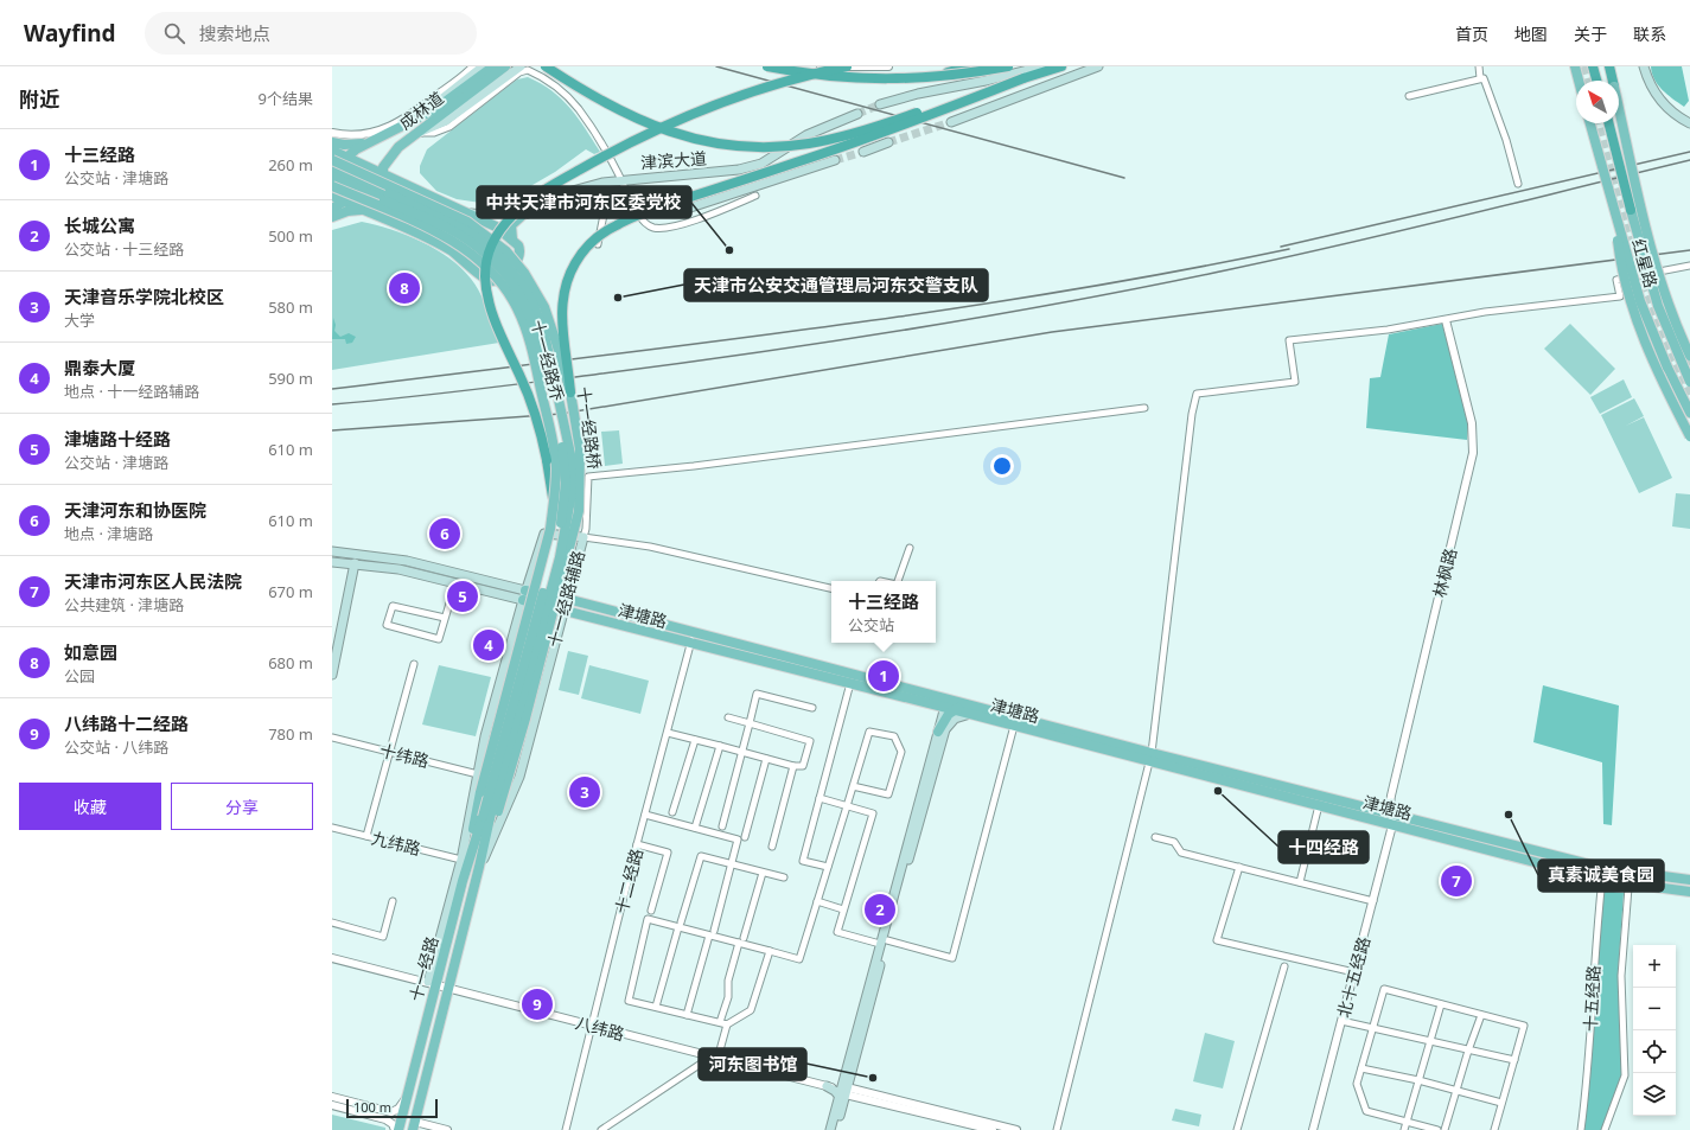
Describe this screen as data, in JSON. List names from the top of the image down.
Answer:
{
  "streets": {
    "highway": ["红星路"],
    "main road": [
      "成林道",
      "津滨大道",
      "十一经路乔",
      "十一经路桥",
      "十一经路辅路",
      "津塘路",
      "十一经路"
    ],
    "street": [
      "林枫路",
      "十纬路",
      "九纬路",
      "十二经路",
      "北十五经路",
      "十五经路",
      "八纬路"
    ]
  },
  "crossings": [
    ["十一经路乔", "十一经路"],
    ["十一经路桥", "十一经路辅路"],
    ["十一经路桥", "十一经路"],
    ["林枫路", "津塘路"],
    ["林枫路", "北十五经路"],
    ["十一经路辅路", "津塘路"],
    ["十一经路辅路", "十纬路"],
    ["十一经路辅路", "九纬路"],
    ["十一经路辅路", "十一经路"],
    ["十一经路辅路", "八纬路"],
    ["津塘路", "十二经路"],
    ["津塘路", "北十五经路"],
    ["津塘路", "十五经路"],
    ["十二经路", "八纬路"],
    ["十一经路", "八纬路"]
  ],
  "places": [
    "中共天津市河东区委党校",
    "天津市公安交通管理局河东交警支队",
    "十四经路",
    "真素诚美食园",
    "河东图书馆"
  ],
  "scale_bar": "100 m",
  "north": "top left",
  "page": {
    "header": "Wayfind",
    "search": "搜索地点",
    "nav": [
      "首页",
      "地图",
      "关于",
      "联系"
    ],
    "heading": ["附近", "9个结果"],
    "list": [
      {
        "mark": "1",
        "name": "十三经路",
        "note": "公交站 · 津塘路",
        "value": "260 m"
      },
      {
        "mark": "2",
        "name": "长城公寓",
        "note": "公交站 · 十三经路",
        "value": "500 m"
      },
      {
        "mark": "3",
        "name": "天津音乐学院北校区",
        "note": "大学",
        "value": "580 m"
      },
      {
        "mark": "4",
        "name": "鼎泰大厦",
        "note": "地点 · 十一经路辅路",
        "value": "590 m"
      },
      {
        "mark": "5",
        "name": "津塘路十经路",
        "note": "公交站 · 津塘路",
        "value": "610 m"
      },
      {
        "mark": "6",
        "name": "天津河东和协医院",
        "note": "地点 · 津塘路",
        "value": "610 m"
      },
      {
        "mark": "7",
        "name": "天津市河东区人民法院",
        "note": "公共建筑 · 津塘路",
        "value": "670 m"
      },
      {
        "mark": "8",
        "name": "如意园",
        "note": "公园",
        "value": "680 m"
      },
      {
        "mark": "9",
        "name": "八纬路十二经路",
        "note": "公交站 · 八纬路",
        "value": "780 m"
      }
    ],
    "pins": [
      "8",
      "6",
      "5",
      "4",
      "1",
      "3",
      "7",
      "2",
      "9"
    ],
    "popup": ["十三经路", "公交站"],
    "buttons": ["收藏", "分享"],
    "map_buttons": ["+", "−"],
    "scale": "100 m"
  }
}
